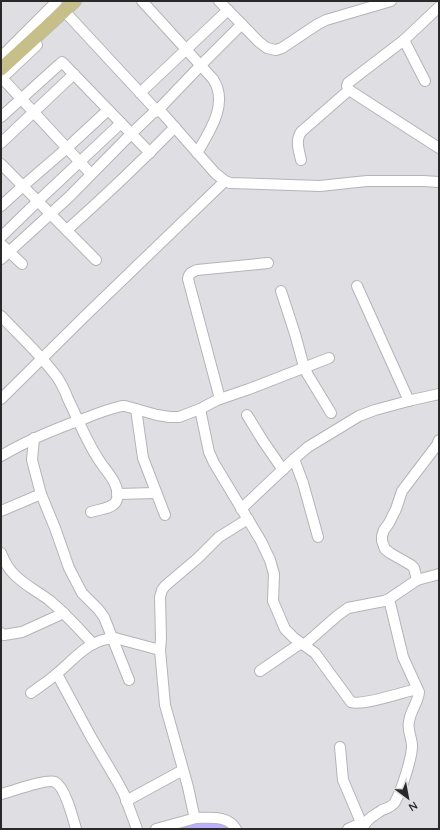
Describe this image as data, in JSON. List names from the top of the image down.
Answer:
{
  "north": "bottom right"
}
